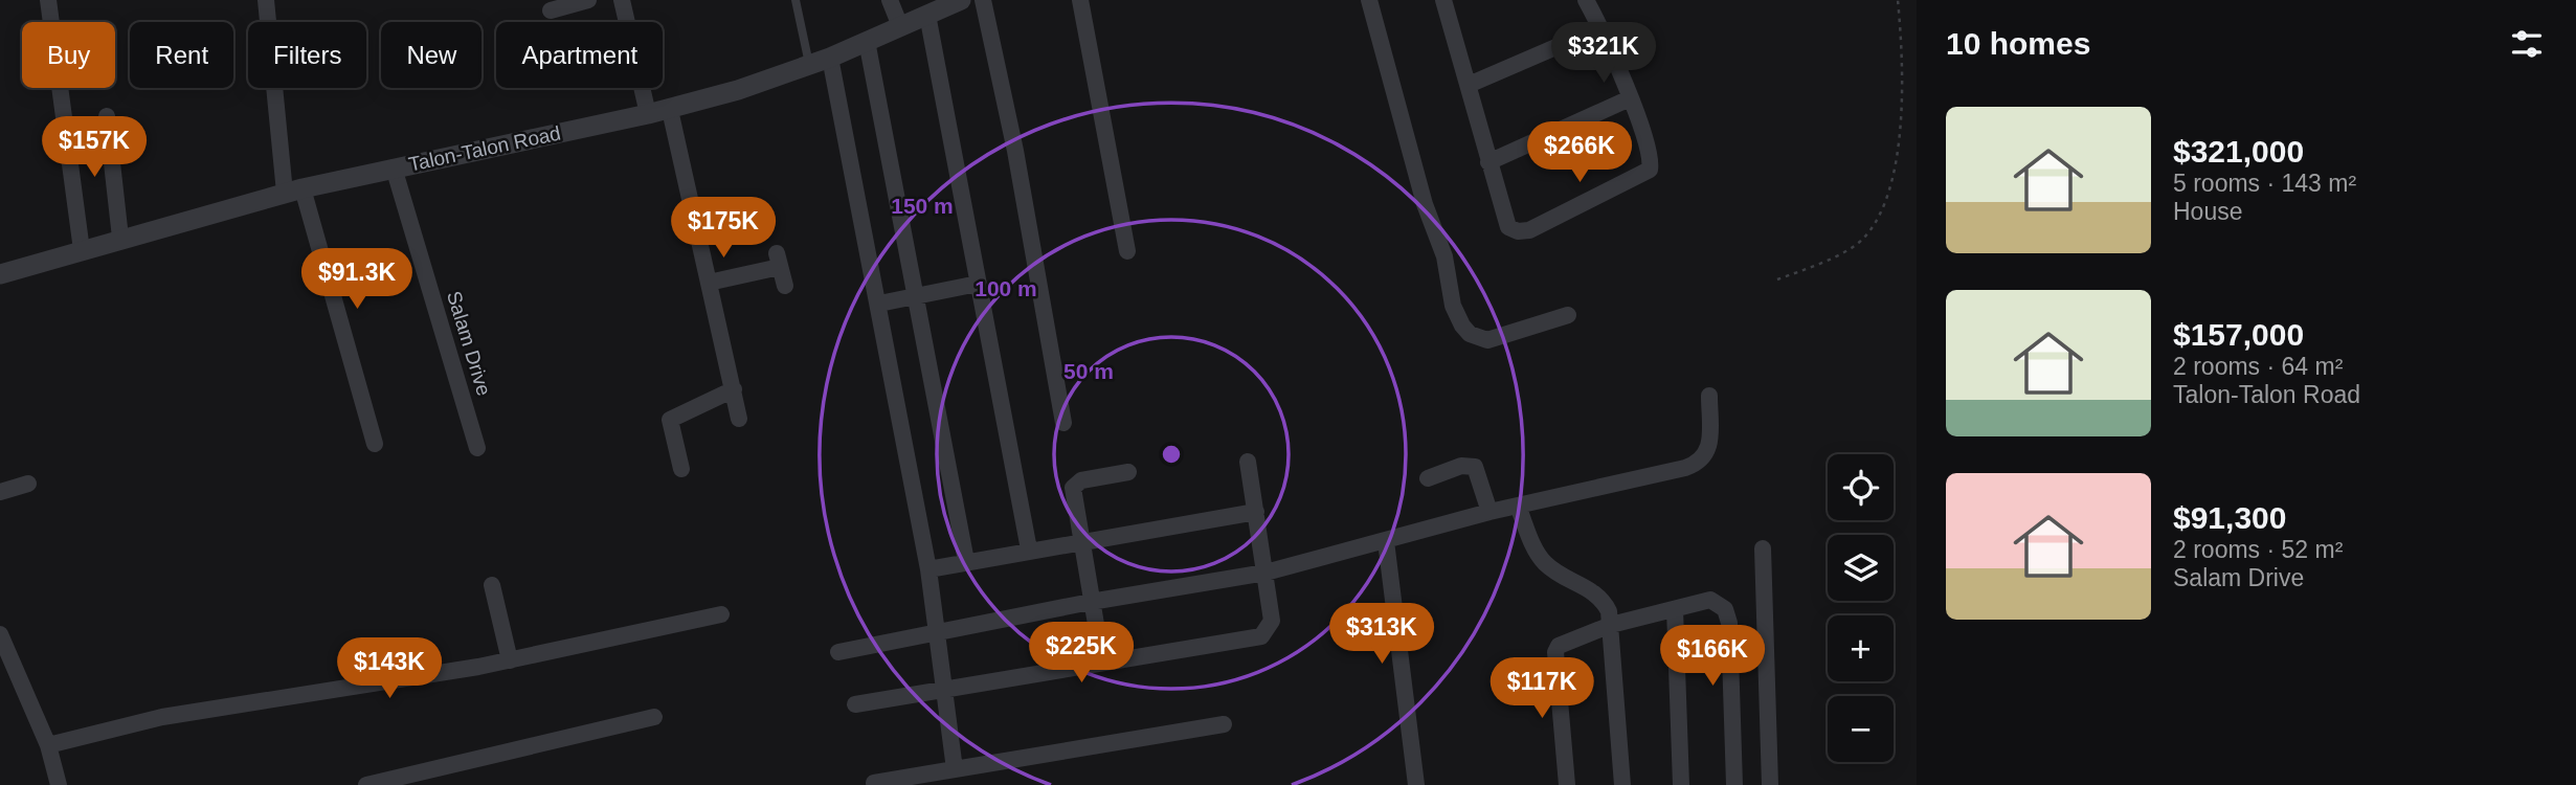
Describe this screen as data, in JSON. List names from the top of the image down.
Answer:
{
  "streets": {
    "street": ["Talon-Talon Road", "Salam Drive"]
  },
  "crossings": [
    ["Talon-Talon Road", "Salam Drive"]
  ],
  "page": {
    "heading": "10 homes",
    "price": [
      "$321K",
      "$157K",
      "$266K",
      "$175K",
      "$91.3K",
      "$313K",
      "$225K",
      "$166K",
      "$143K",
      "$117K"
    ],
    "chip": [
      "Buy",
      "Rent",
      "Filters",
      "New",
      "Apartment"
    ],
    "list": [
      {
        "name": "$321,000",
        "note": "5 rooms · 143 m² · House"
      },
      {
        "name": "$157,000",
        "note": "2 rooms · 64 m² · Talon-Talon Road"
      },
      {
        "name": "$91,300",
        "note": "2 rooms · 52 m² · Salam Drive"
      }
    ],
    "map_buttons": ["+", "−"]
  },
  "rings": ["150 m", "100 m", "50 m"]
}
